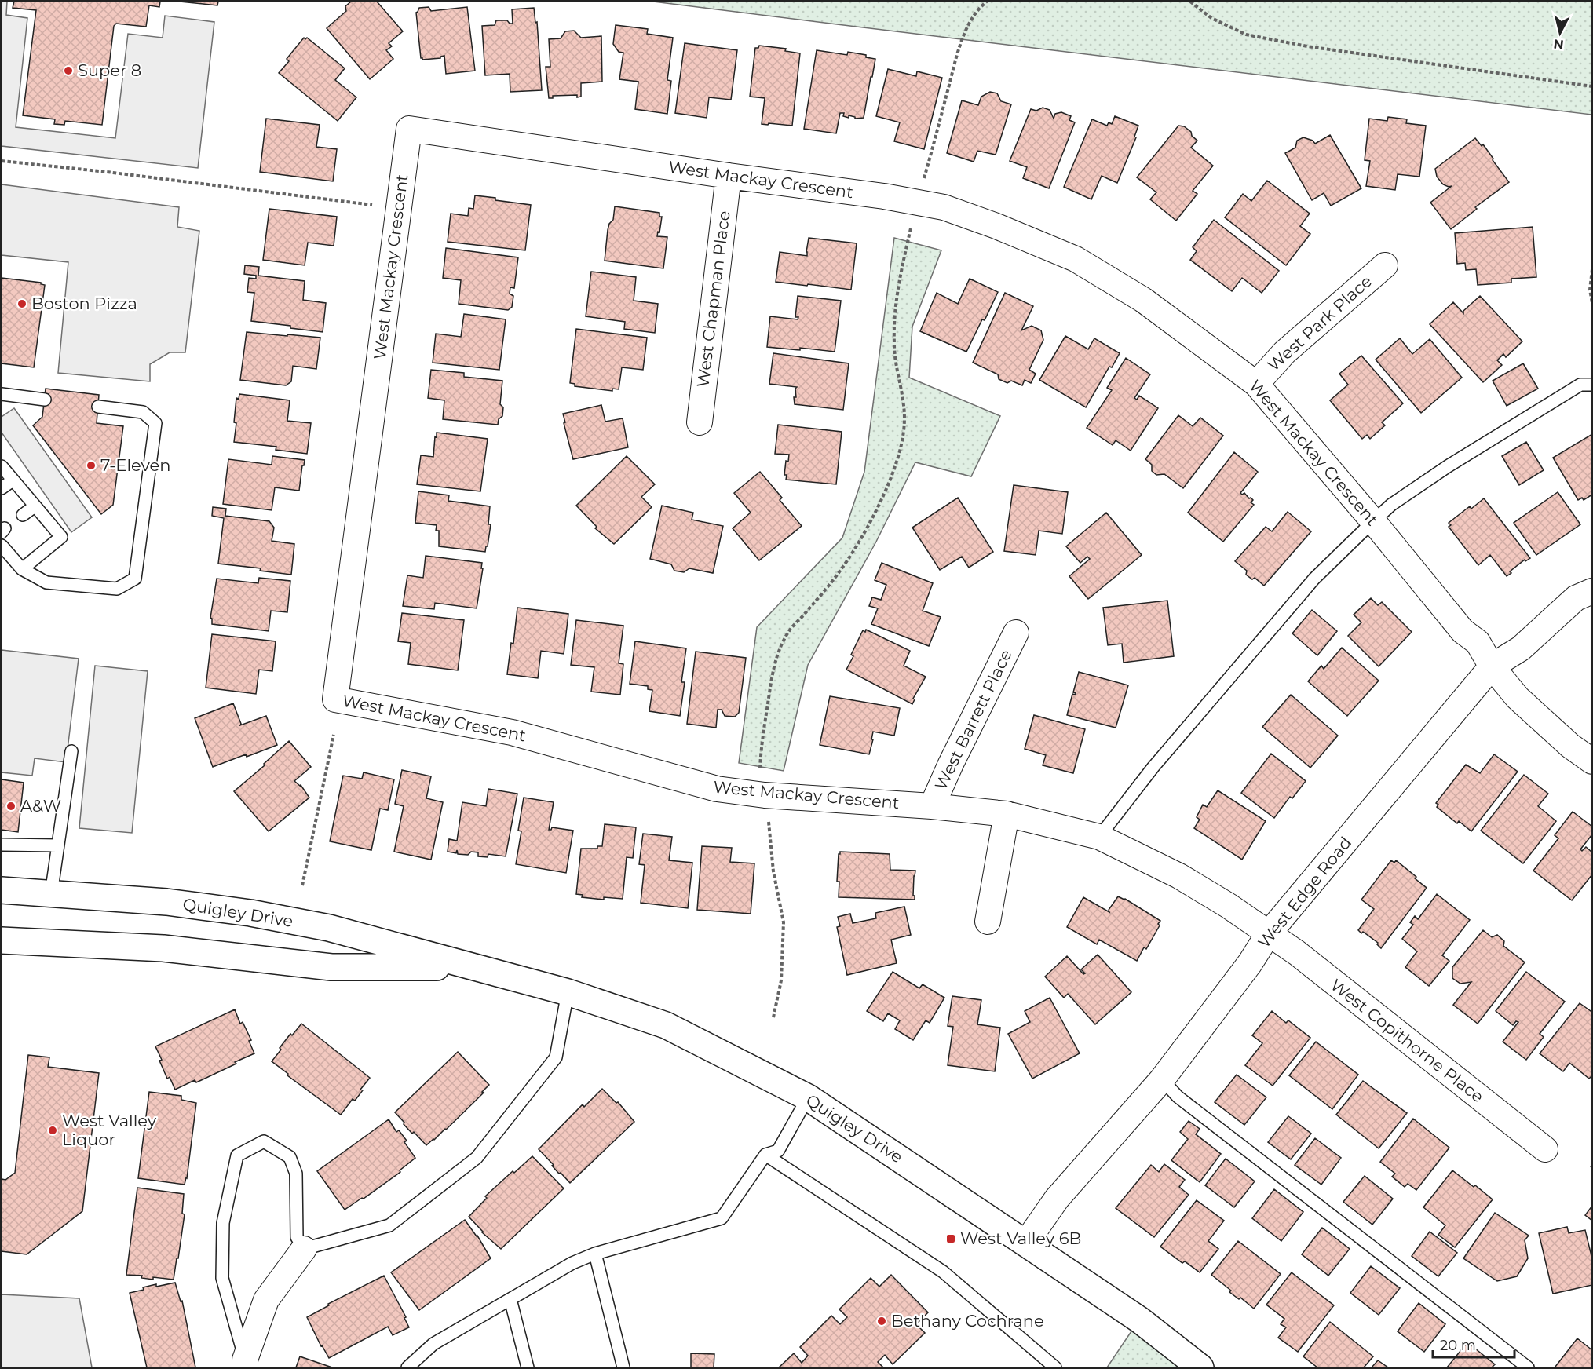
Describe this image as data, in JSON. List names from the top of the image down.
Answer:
{
  "streets": {
    "street": [
      "West Mackay Crescent",
      "West Chapman Place",
      "West Park Place",
      "West Barrett Place",
      "West Edge Road",
      "Quigley Drive",
      "West Copithorne Place"
    ]
  },
  "crossings": [
    ["West Mackay Crescent", "West Chapman Place"],
    ["West Mackay Crescent", "West Park Place"],
    ["West Mackay Crescent", "West Barrett Place"],
    ["West Mackay Crescent", "West Edge Road"],
    ["West Mackay Crescent", "West Copithorne Place"],
    ["West Edge Road", "Quigley Drive"],
    ["West Edge Road", "West Copithorne Place"]
  ],
  "places": {
    "other": [
      "Super 8",
      "Boston Pizza",
      "7-Eleven",
      "A&W",
      "West Valley Liquor",
      "Bethany Cochrane"
    ],
    "transit": ["West Valley 6B"]
  },
  "scale_bar": "20 m",
  "north": "bottom"
}
